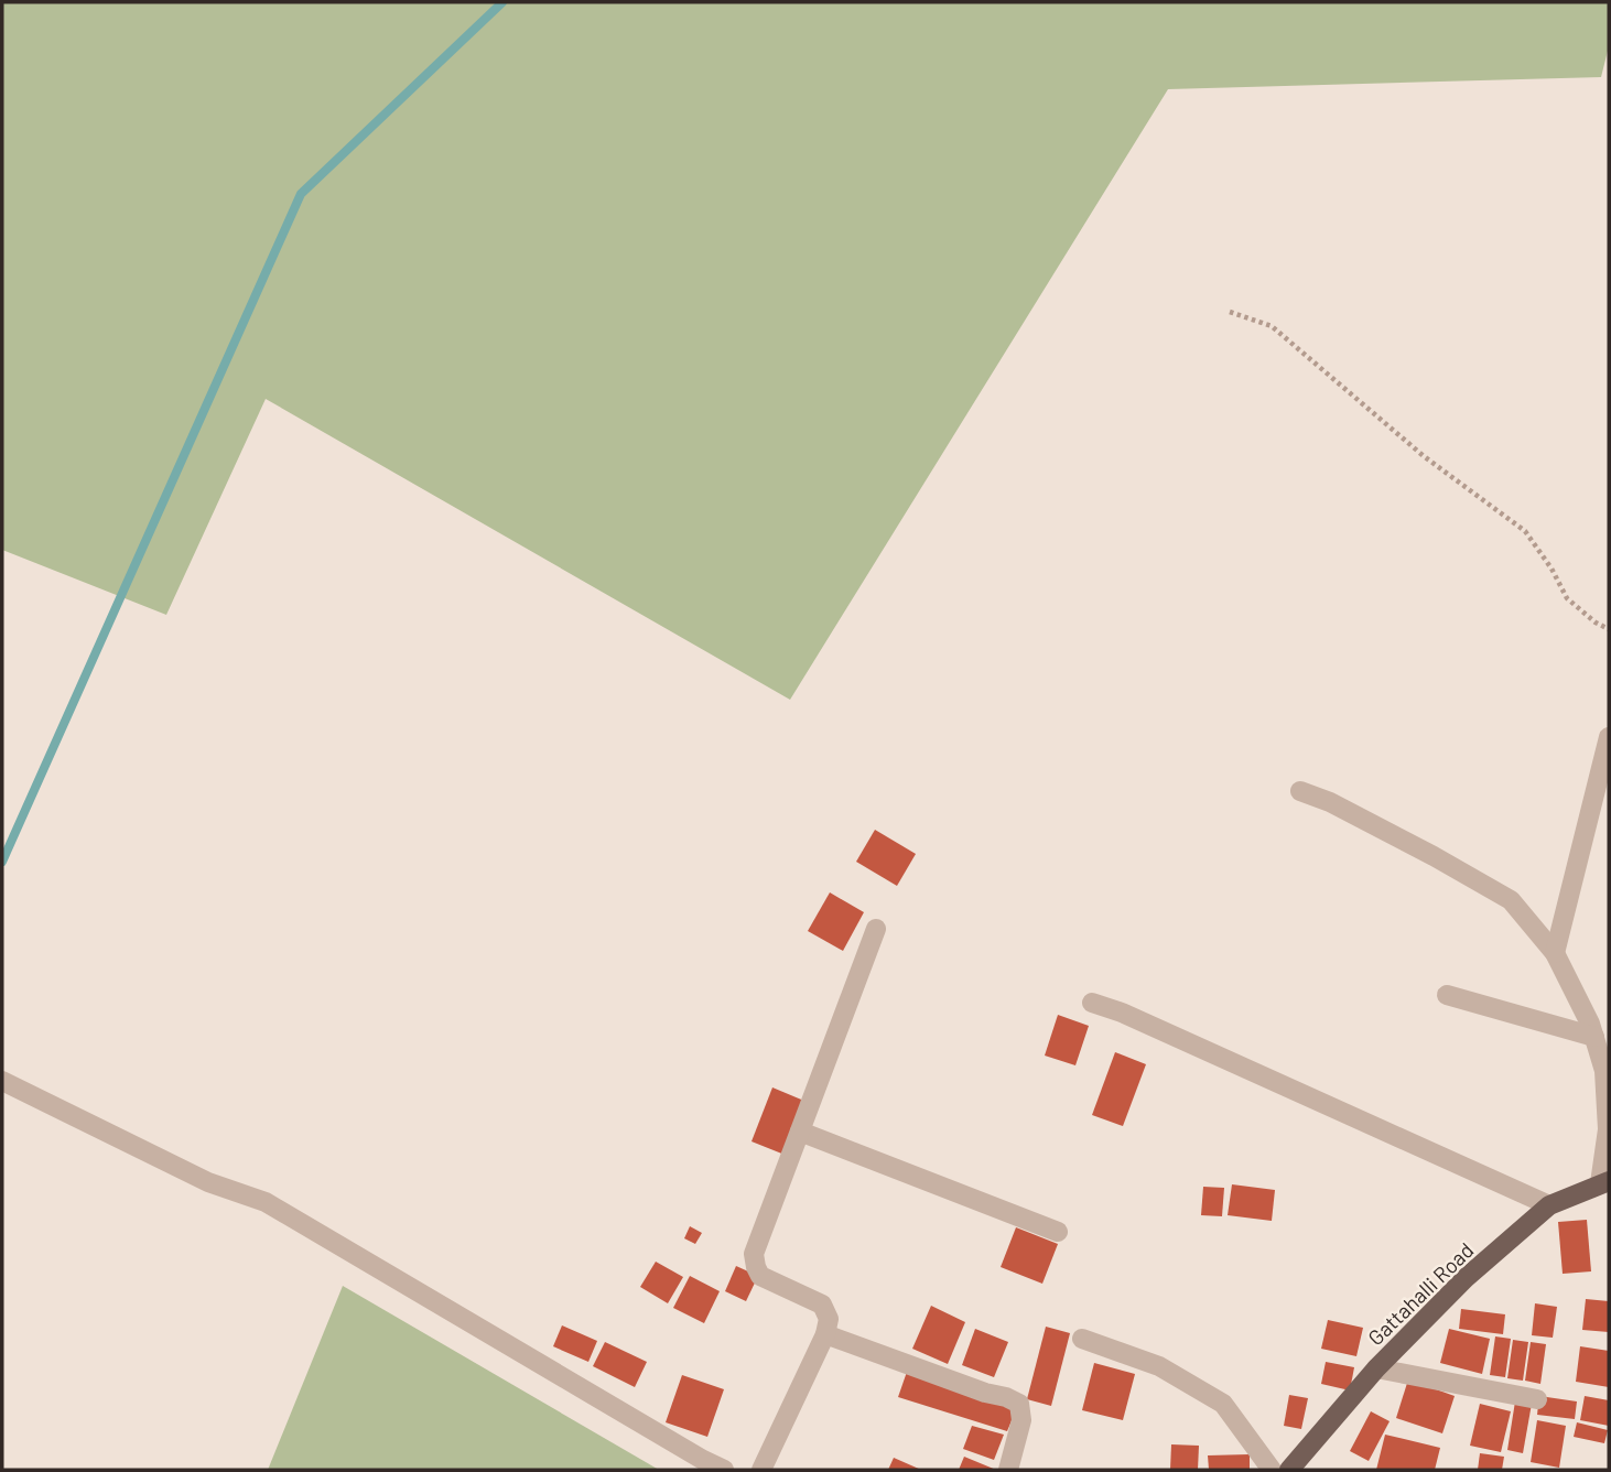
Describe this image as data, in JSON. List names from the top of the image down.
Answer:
{
  "streets": {
    "main road": ["Gattahalli Road"]
  }
}
